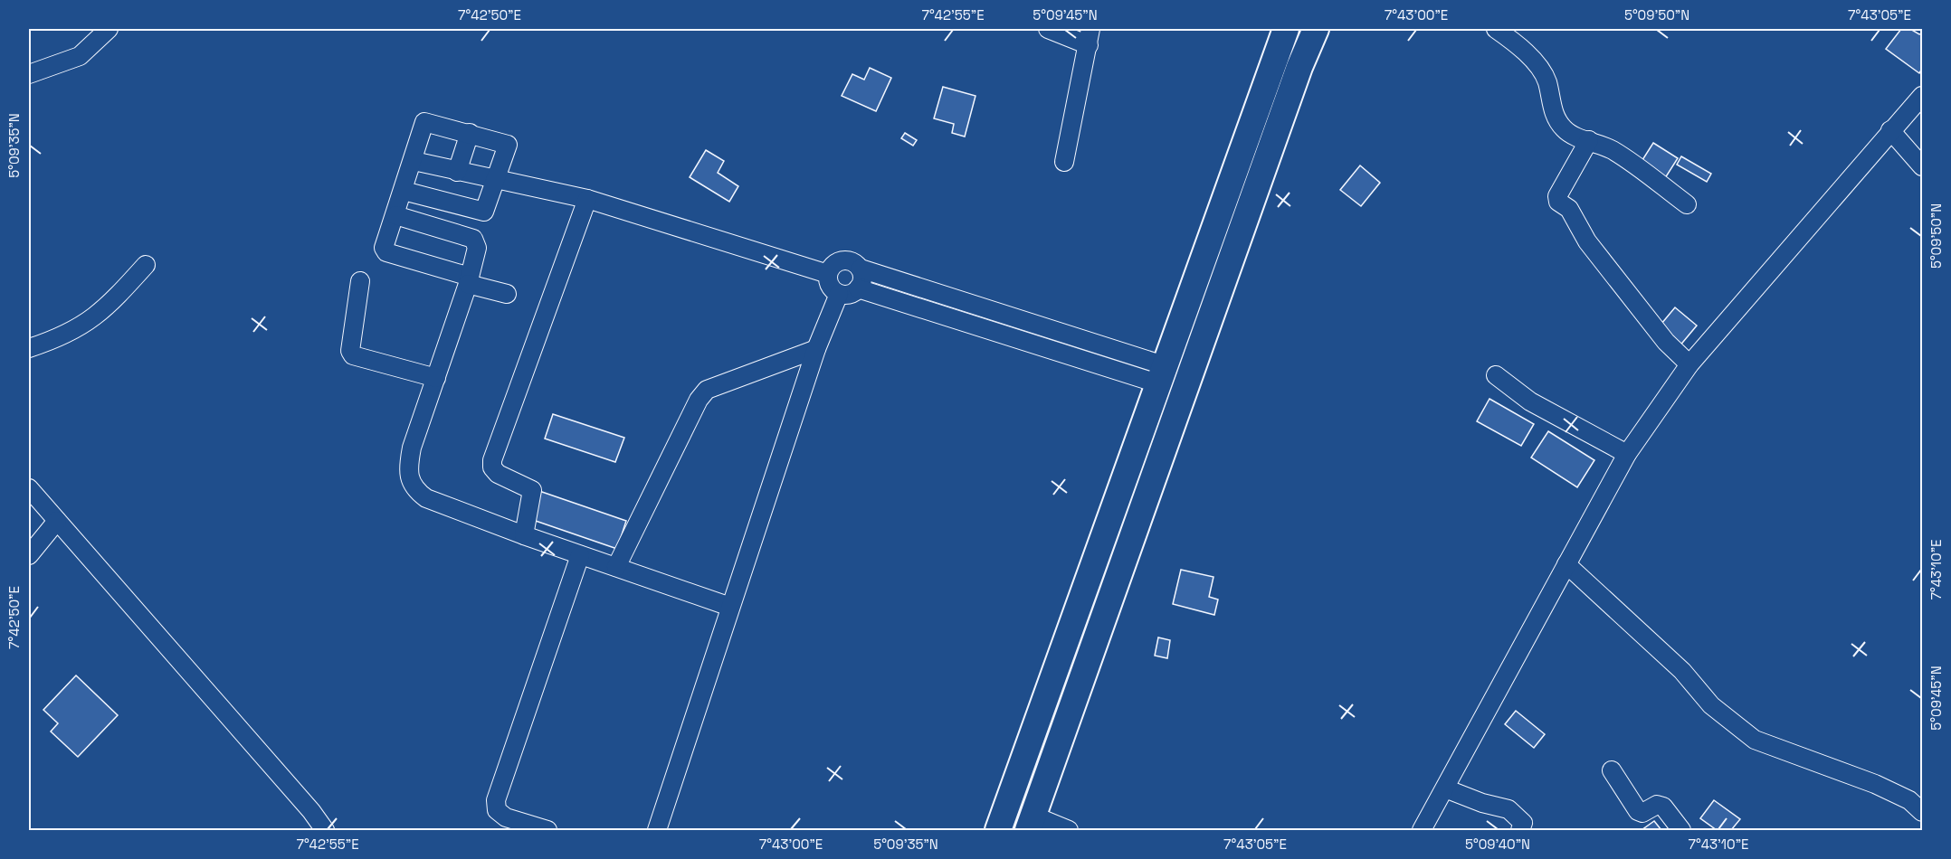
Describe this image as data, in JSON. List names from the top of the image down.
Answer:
{
  "coordinates": [
    "7°42'50\"E",
    "7°42'55\"E",
    "5°09'45\"N",
    "7°43'00\"E",
    "5°09'50\"N",
    "7°43'05\"E",
    "5°09'35\"N",
    "7°43'10\"E",
    "5°09'40\"N"
  ]
}
